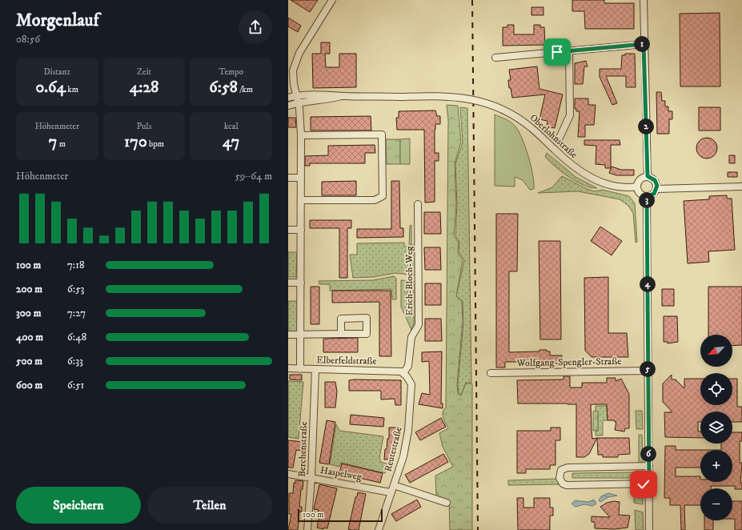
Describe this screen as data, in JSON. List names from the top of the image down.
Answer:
{
  "streets": {
    "street": [
      "Oberlohnstraße",
      "Erich-Bloch-Weg",
      "Elberfeldstraße",
      "Wolfgang-Spengler-Straße",
      "Berchenstraße",
      "Reutestraße",
      "Haspelweg"
    ]
  },
  "crossings": [
    ["Erich-Bloch-Weg", "Elberfeldstraße"],
    ["Erich-Bloch-Weg", "Reutestraße"],
    ["Elberfeldstraße", "Berchenstraße"],
    ["Elberfeldstraße", "Reutestraße"],
    ["Berchenstraße", "Haspelweg"],
    ["Reutestraße", "Haspelweg"]
  ],
  "scale_bar": "100 m",
  "north": "bottom left",
  "page": {
    "heading": ["Morgenlauf", "08:56"],
    "pins": [
      "1",
      "2",
      "3",
      "4",
      "5",
      "6"
    ],
    "stats": [
      ["Distanz", "0.64 km"],
      ["Zeit", "4:28"],
      ["Tempo", "6:58 /km"],
      ["Höhenmeter", "7 m"],
      ["Puls", "170 bpm"],
      ["kcal", "47"]
    ],
    "chart": ["Höhenmeter", "59–64 m"],
    "list": [
      {
        "name": "100 m",
        "note": "7:18"
      },
      {
        "name": "200 m",
        "note": "6:53"
      },
      {
        "name": "300 m",
        "note": "7:27"
      },
      {
        "name": "400 m",
        "note": "6:48"
      },
      {
        "name": "500 m",
        "note": "6:33"
      },
      {
        "name": "600 m",
        "note": "6:51"
      }
    ],
    "map_buttons": ["+", "−"],
    "buttons": ["Speichern", "Teilen"],
    "scale": "100 m"
  }
}
